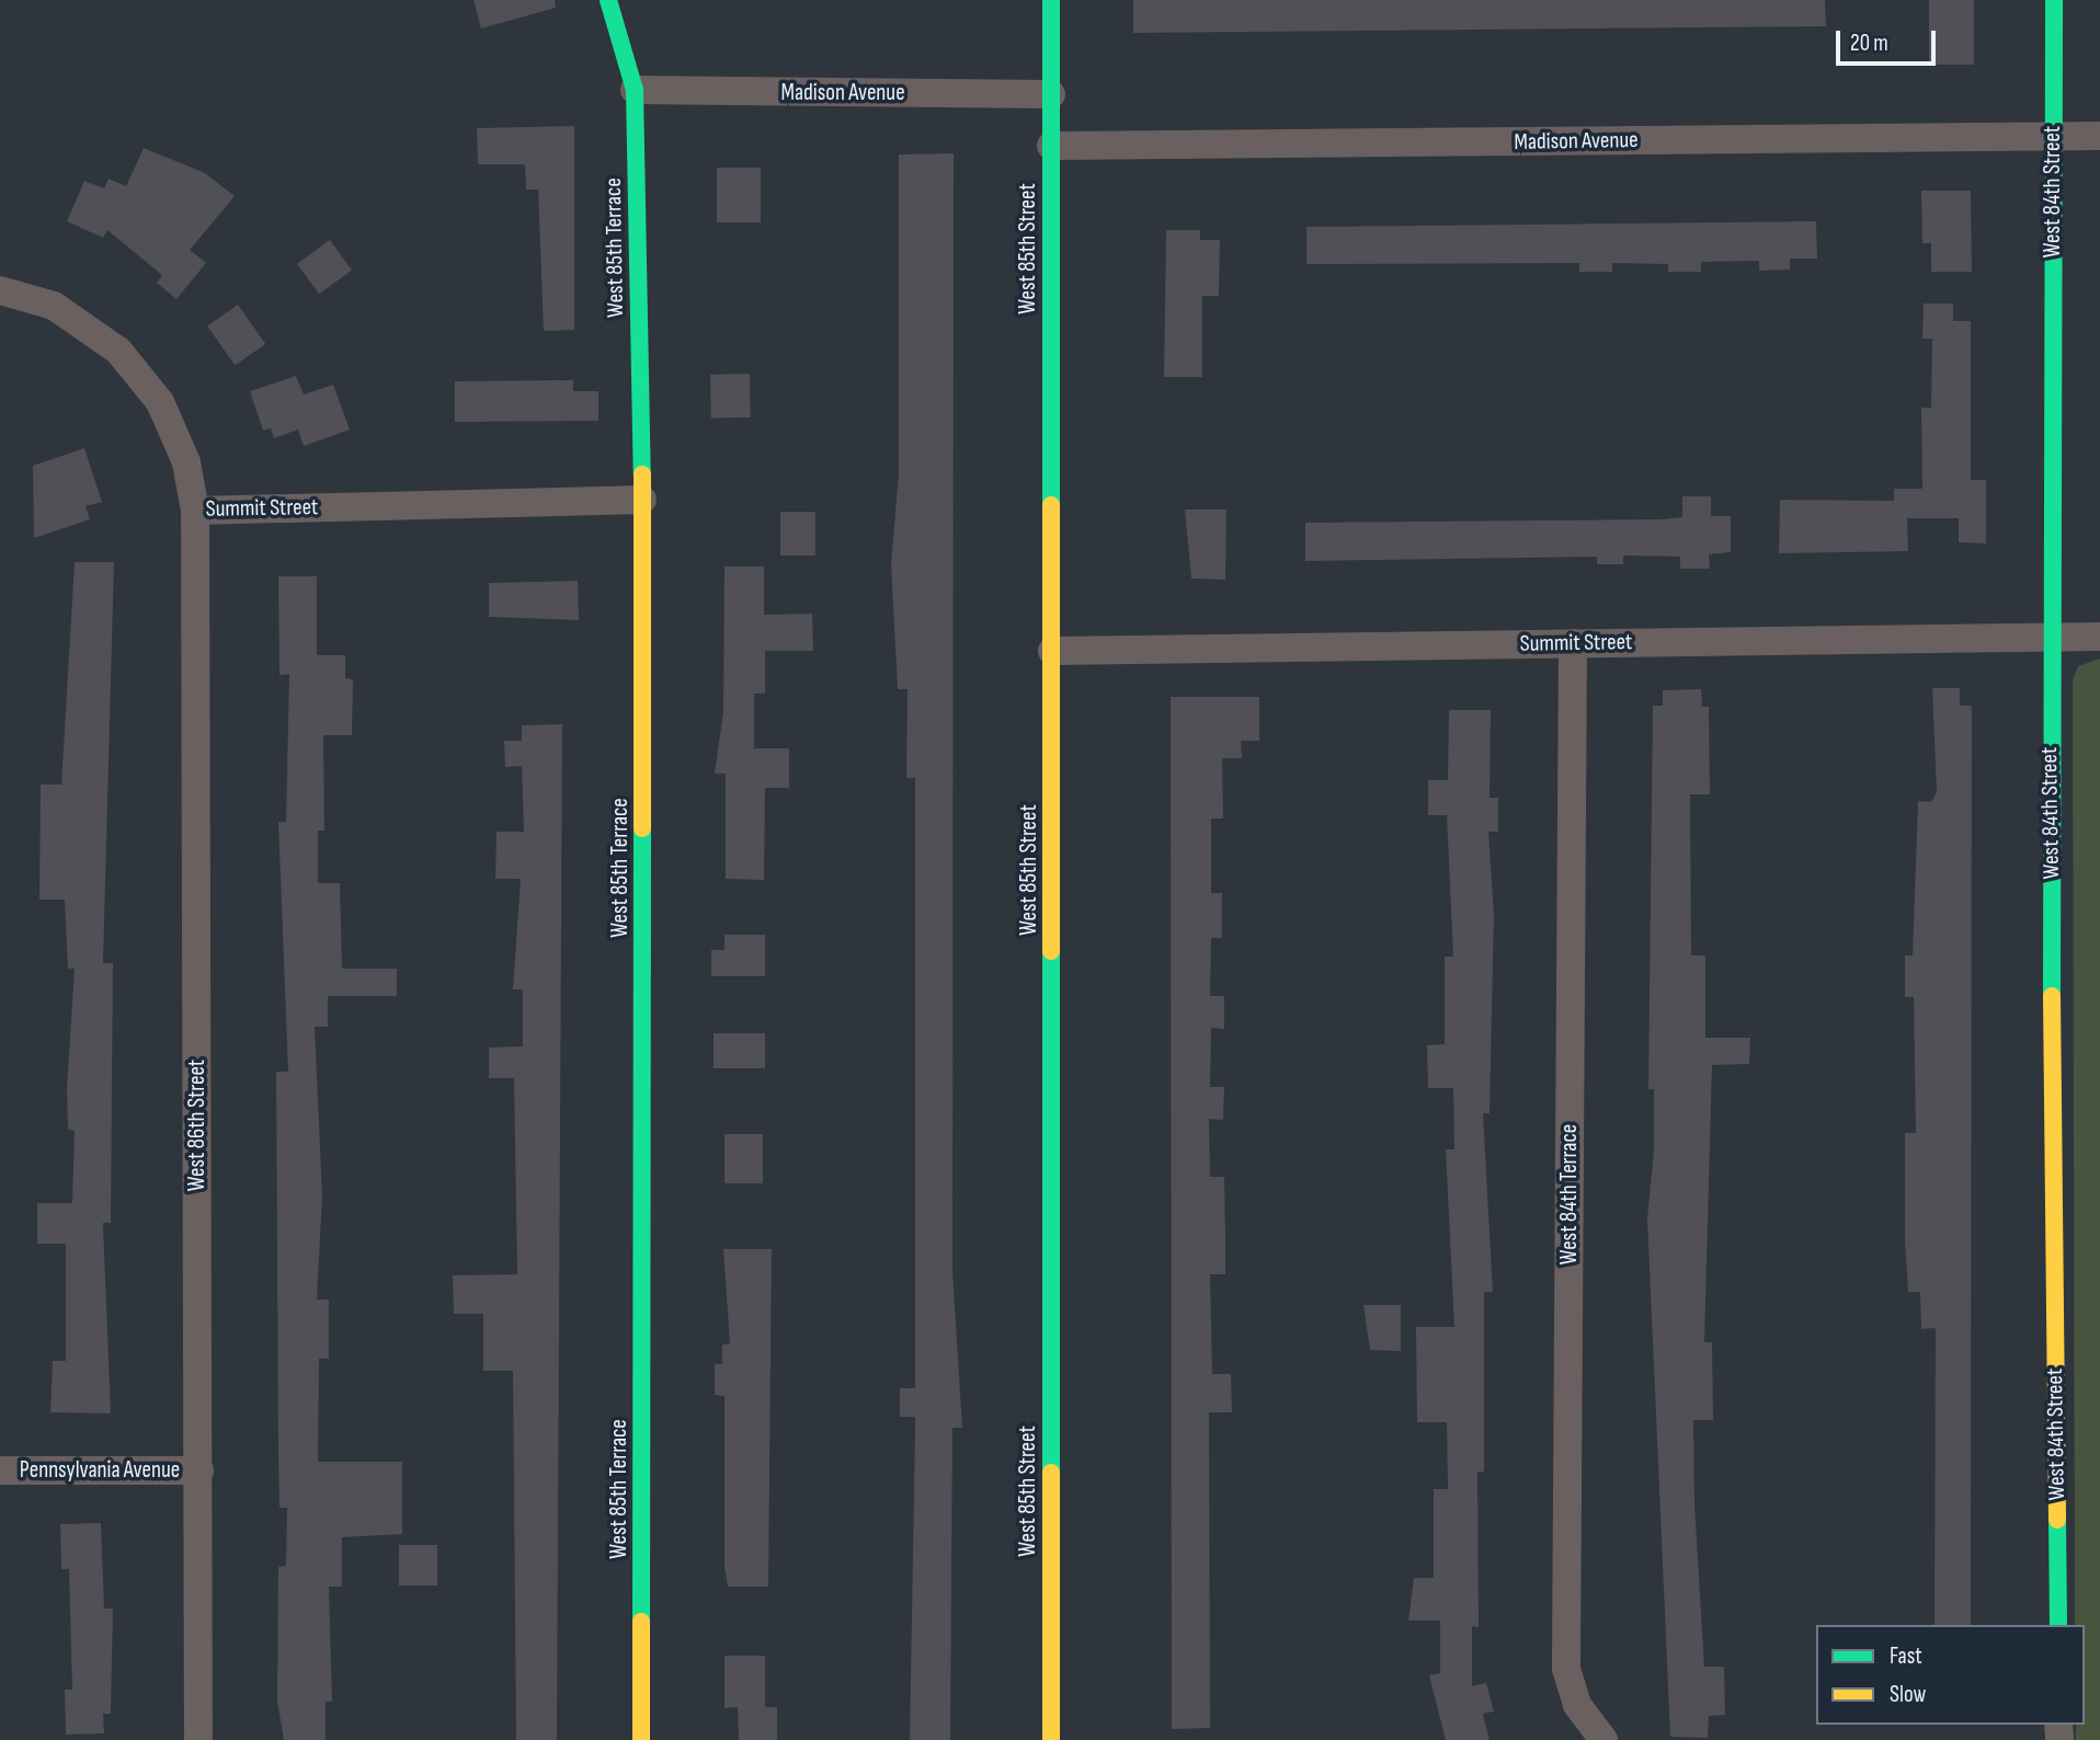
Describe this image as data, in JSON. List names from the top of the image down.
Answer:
{
  "streets": {
    "street": [
      "Madison Avenue",
      "West 84th Street",
      "West 85th Terrace",
      "West 85th Street",
      "Summit Street",
      "West 86th Street",
      "West 84th Terrace",
      "Pennsylvania Avenue"
    ]
  },
  "crossings": [
    ["Madison Avenue", "West 84th Street"],
    ["Madison Avenue", "West 85th Terrace"],
    ["Madison Avenue", "West 85th Street"],
    ["West 84th Street", "Summit Street"],
    ["West 85th Terrace", "Summit Street"],
    ["West 85th Street", "Summit Street"],
    ["Summit Street", "West 86th Street"],
    ["Summit Street", "West 84th Terrace"],
    ["West 86th Street", "Pennsylvania Avenue"]
  ],
  "legend": ["Fast", "Slow"],
  "scale_bar": "20 m"
}
